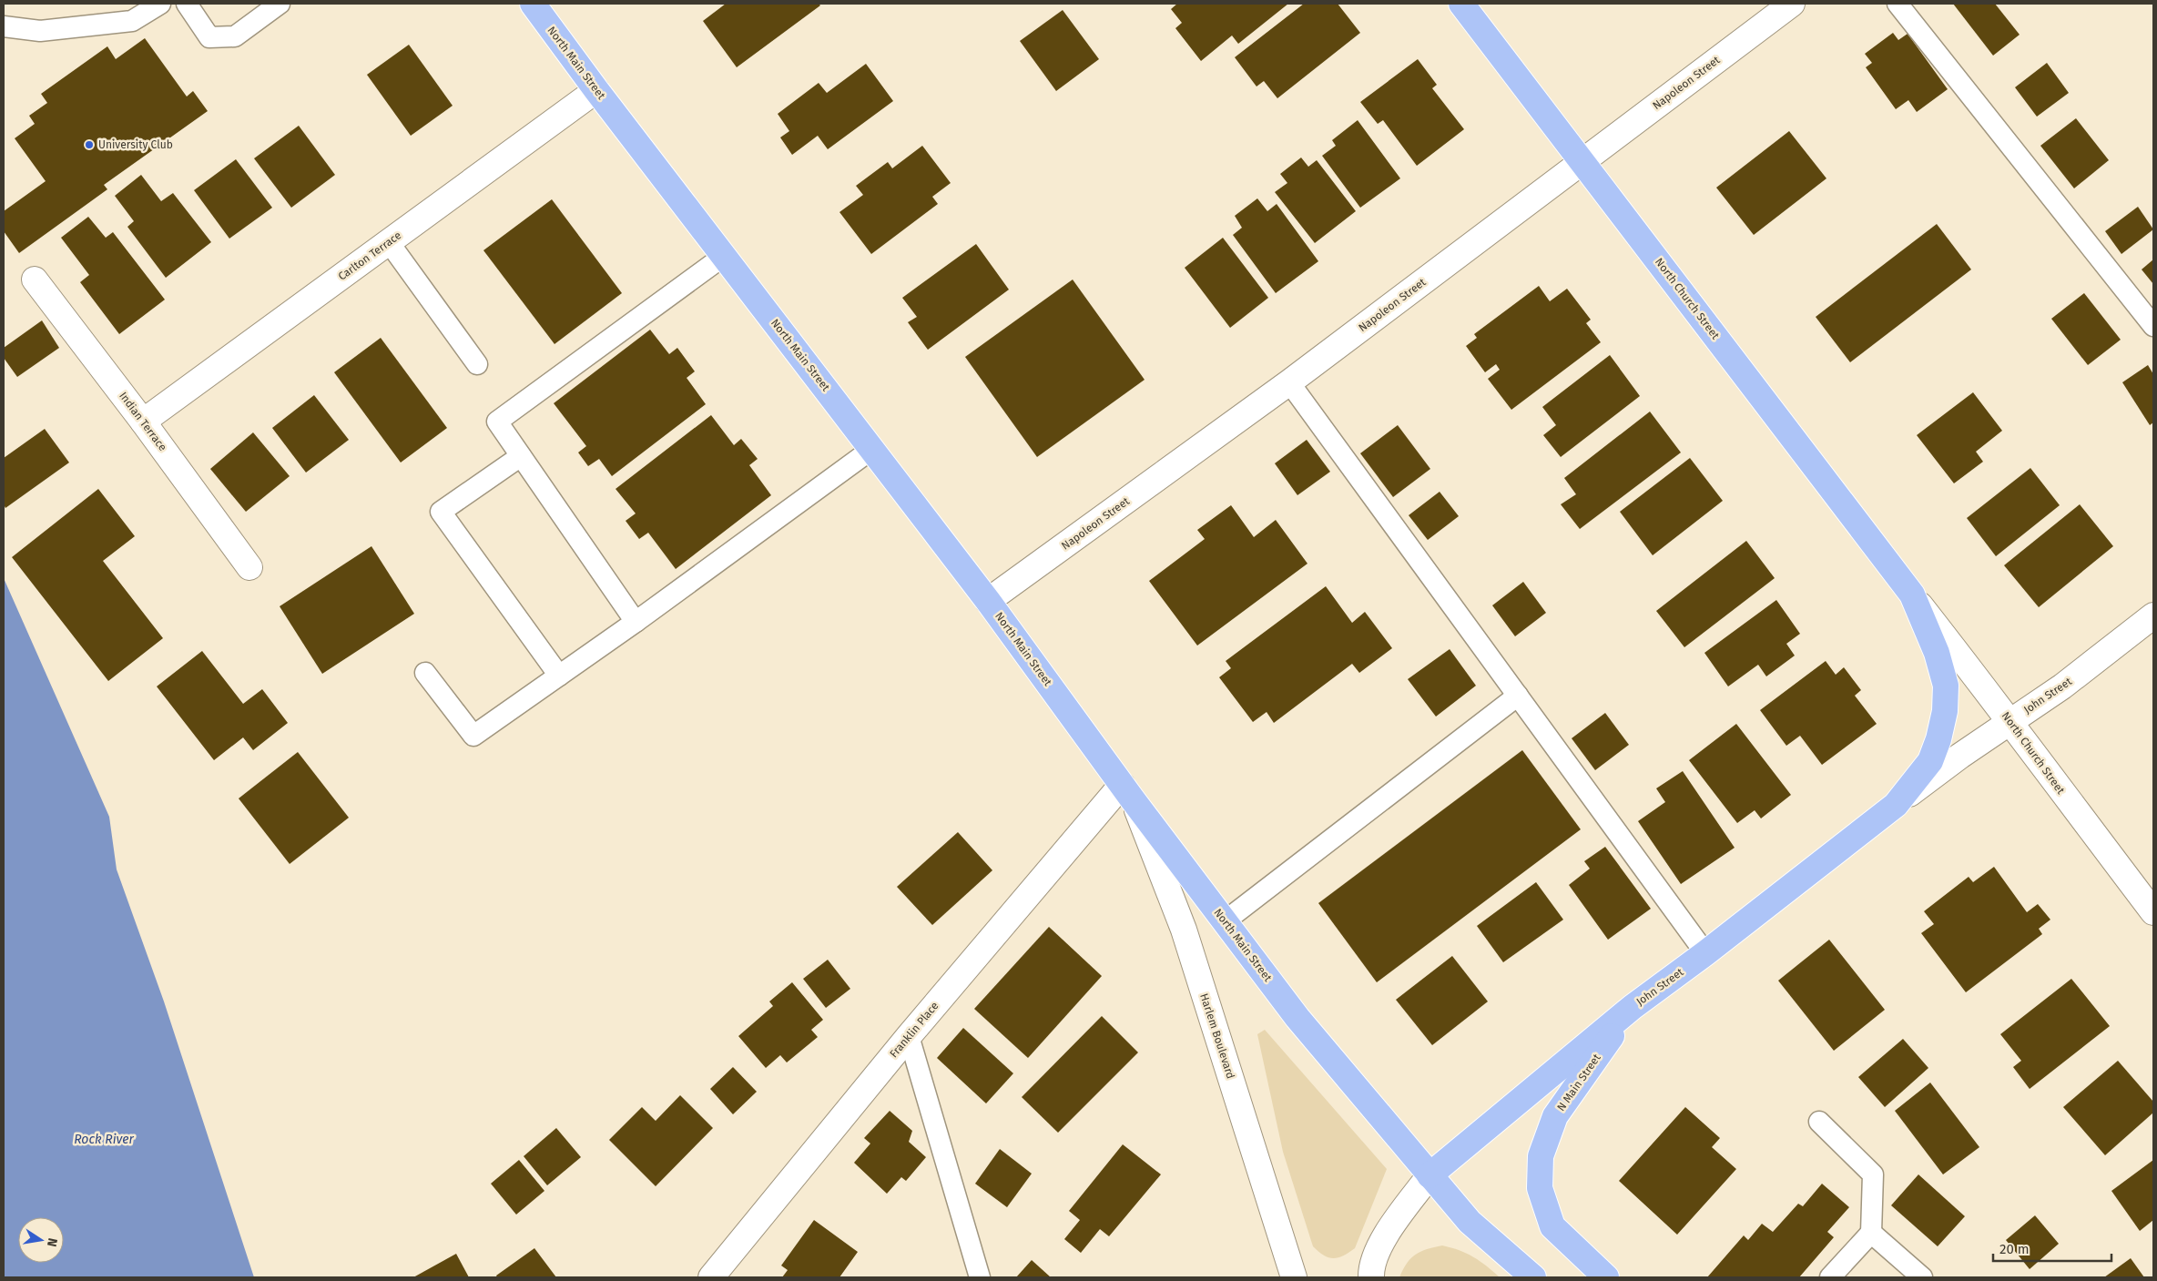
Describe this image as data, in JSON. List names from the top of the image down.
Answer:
{
  "streets": {
    "main road": [
      "North Main Street",
      "North Church Street",
      "John Street",
      "N Main Street"
    ],
    "street": [
      "Napoleon Street",
      "Carlton Terrace",
      "Indian Terrace",
      "Franklin Place",
      "Harlem Boulevard"
    ]
  },
  "crossings": [
    ["North Main Street", "Napoleon Street"],
    ["North Main Street", "Carlton Terrace"],
    ["North Main Street", "John Street"],
    ["North Main Street", "Franklin Place"],
    ["North Main Street", "Harlem Boulevard"],
    ["Napoleon Street", "North Church Street"],
    ["Carlton Terrace", "Indian Terrace"],
    ["North Church Street", "John Street"],
    ["John Street", "N Main Street"],
    ["Franklin Place", "Harlem Boulevard"]
  ],
  "water": ["Rock River"],
  "places": ["University Club"],
  "scale_bar": "20 m",
  "north": "right"
}
